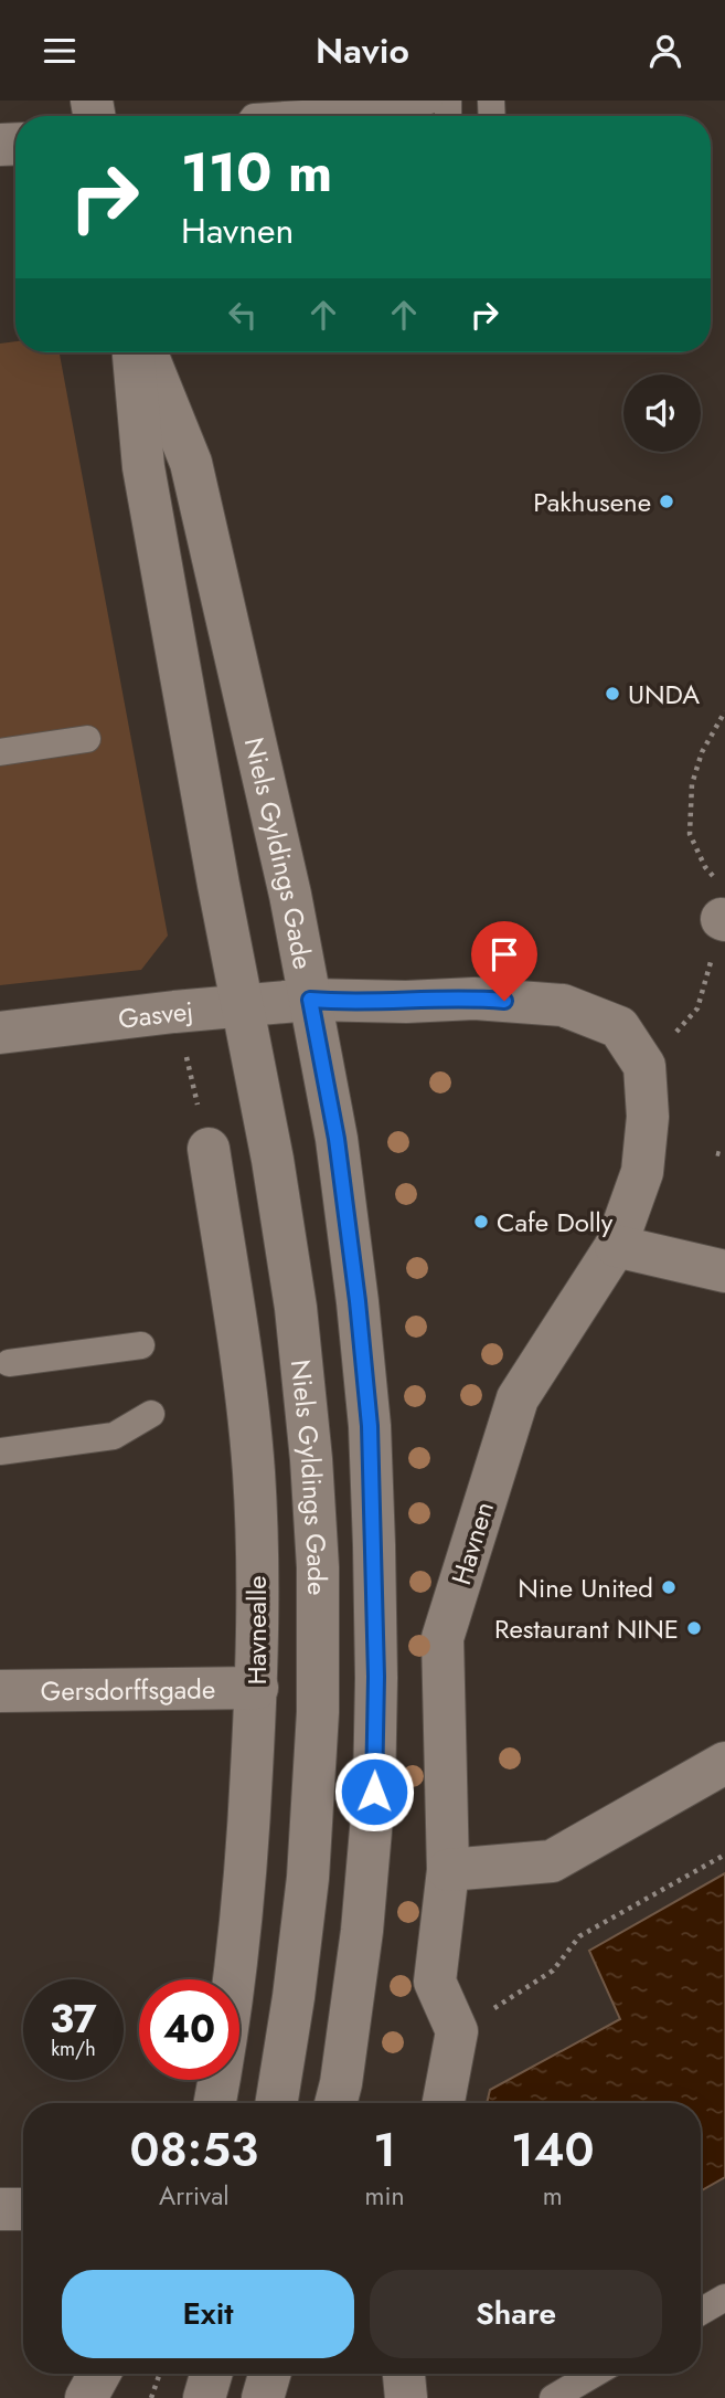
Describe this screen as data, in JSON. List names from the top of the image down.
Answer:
{
  "streets": {
    "street": [
      "Niels Gyldings Gade",
      "Gasvej",
      "Havnen",
      "Havnealle",
      "Gersdorffsgade"
    ]
  },
  "crossings": [
    ["Niels Gyldings Gade", "Gasvej"],
    ["Niels Gyldings Gade", "Havnen"],
    ["Gasvej", "Havnen"],
    ["Havnealle", "Gersdorffsgade"]
  ],
  "places": [
    "Pakhusene",
    "UNDA",
    "Cafe Dolly",
    "Nine United",
    "Restaurant NINE"
  ],
  "page": {
    "header": "Navio",
    "turn": ["110 m", "Havnen"],
    "speed": "37 km/h",
    "limit": "40",
    "eta": [
      "08:53",
      "Arrival",
      "1",
      "min",
      "140",
      "m"
    ],
    "buttons": ["Exit", "Share"]
  }
}
